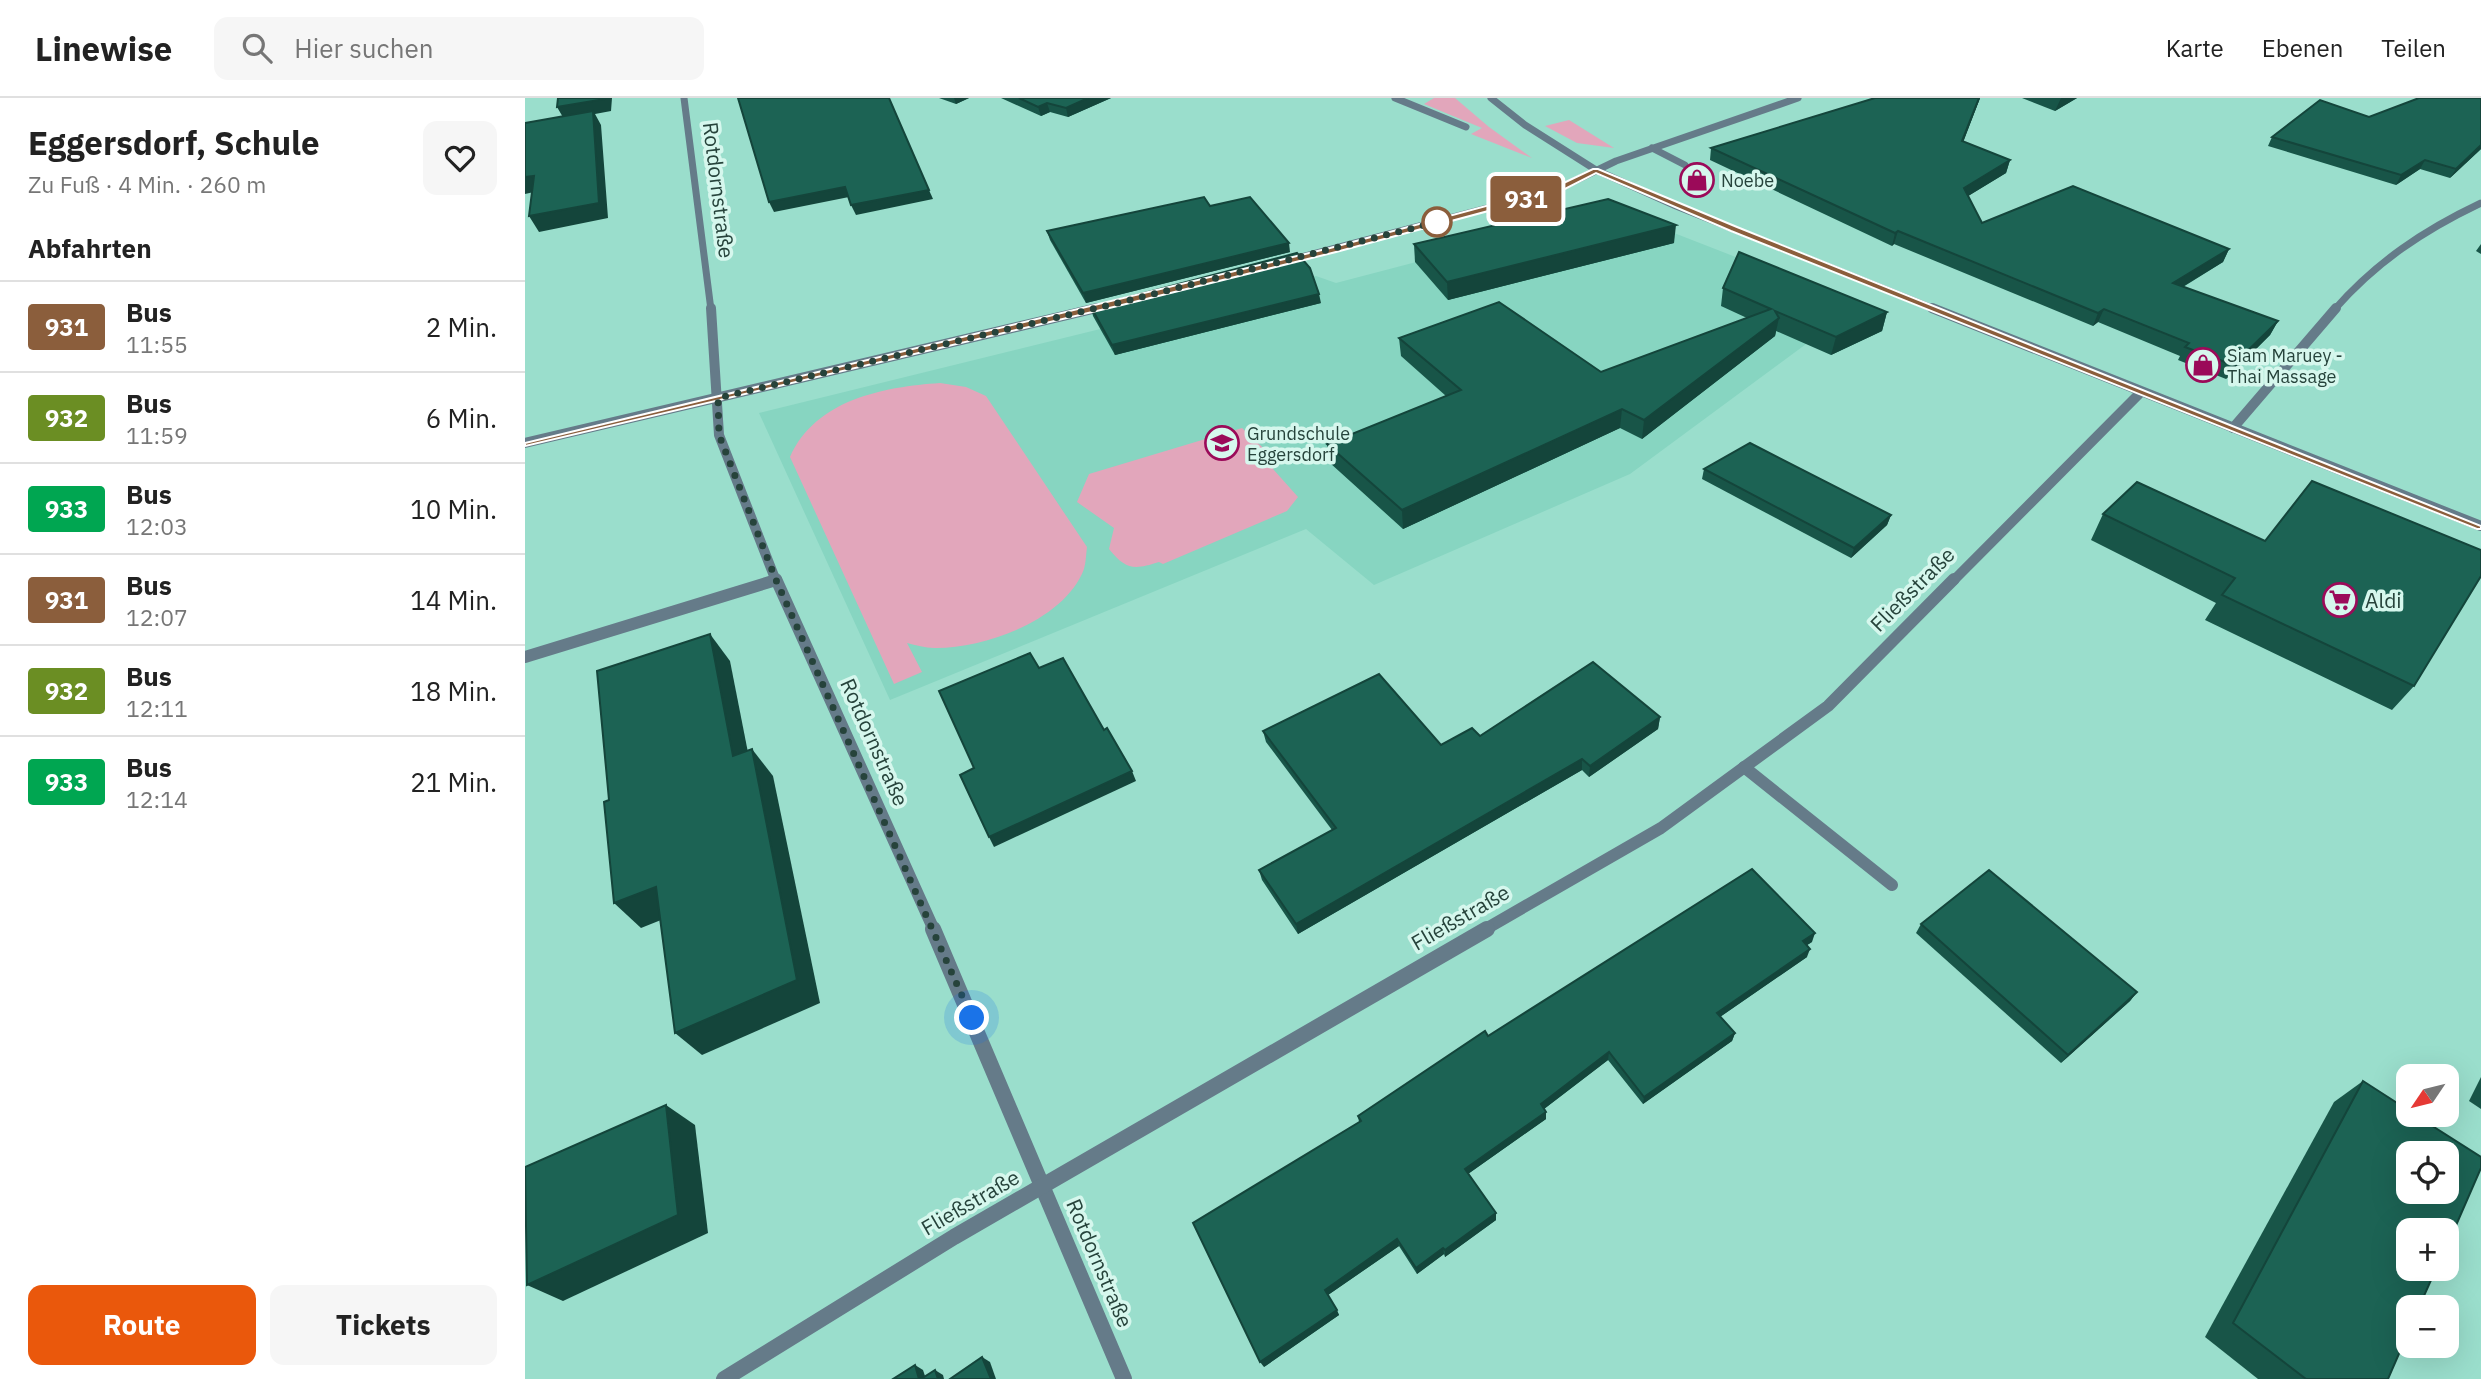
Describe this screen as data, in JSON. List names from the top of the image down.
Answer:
{
  "streets": {
    "street": ["Rotdornstraße", "Fließstraße"]
  },
  "crossings": [
    ["Rotdornstraße", "Fließstraße"]
  ],
  "places": {
    "shop": ["Noebe", "Siam Maruey - Thai Massage"],
    "school or university": ["Grundschule Eggersdorf"],
    "supermarket": ["Aldi"]
  },
  "lines": ["bus line 931"],
  "north": "bottom left",
  "page": {
    "header": "Linewise",
    "search": "Hier suchen",
    "nav": ["Karte", "Ebenen", "Teilen"],
    "heading": [
      ["Eggersdorf, Schule", "Zu Fuß · 4 Min. · 260 m"],
      "Abfahrten"
    ],
    "on_map": "931",
    "list": [
      {
        "mark": "931",
        "name": "Bus",
        "note": "11:55",
        "value": "2 Min."
      },
      {
        "mark": "932",
        "name": "Bus",
        "note": "11:59",
        "value": "6 Min."
      },
      {
        "mark": "933",
        "name": "Bus",
        "note": "12:03",
        "value": "10 Min."
      },
      {
        "mark": "931",
        "name": "Bus",
        "note": "12:07",
        "value": "14 Min."
      },
      {
        "mark": "932",
        "name": "Bus",
        "note": "12:11",
        "value": "18 Min."
      },
      {
        "mark": "933",
        "name": "Bus",
        "note": "12:14",
        "value": "21 Min."
      }
    ],
    "map_buttons": ["+", "−"],
    "buttons": ["Route", "Tickets"]
  }
}
